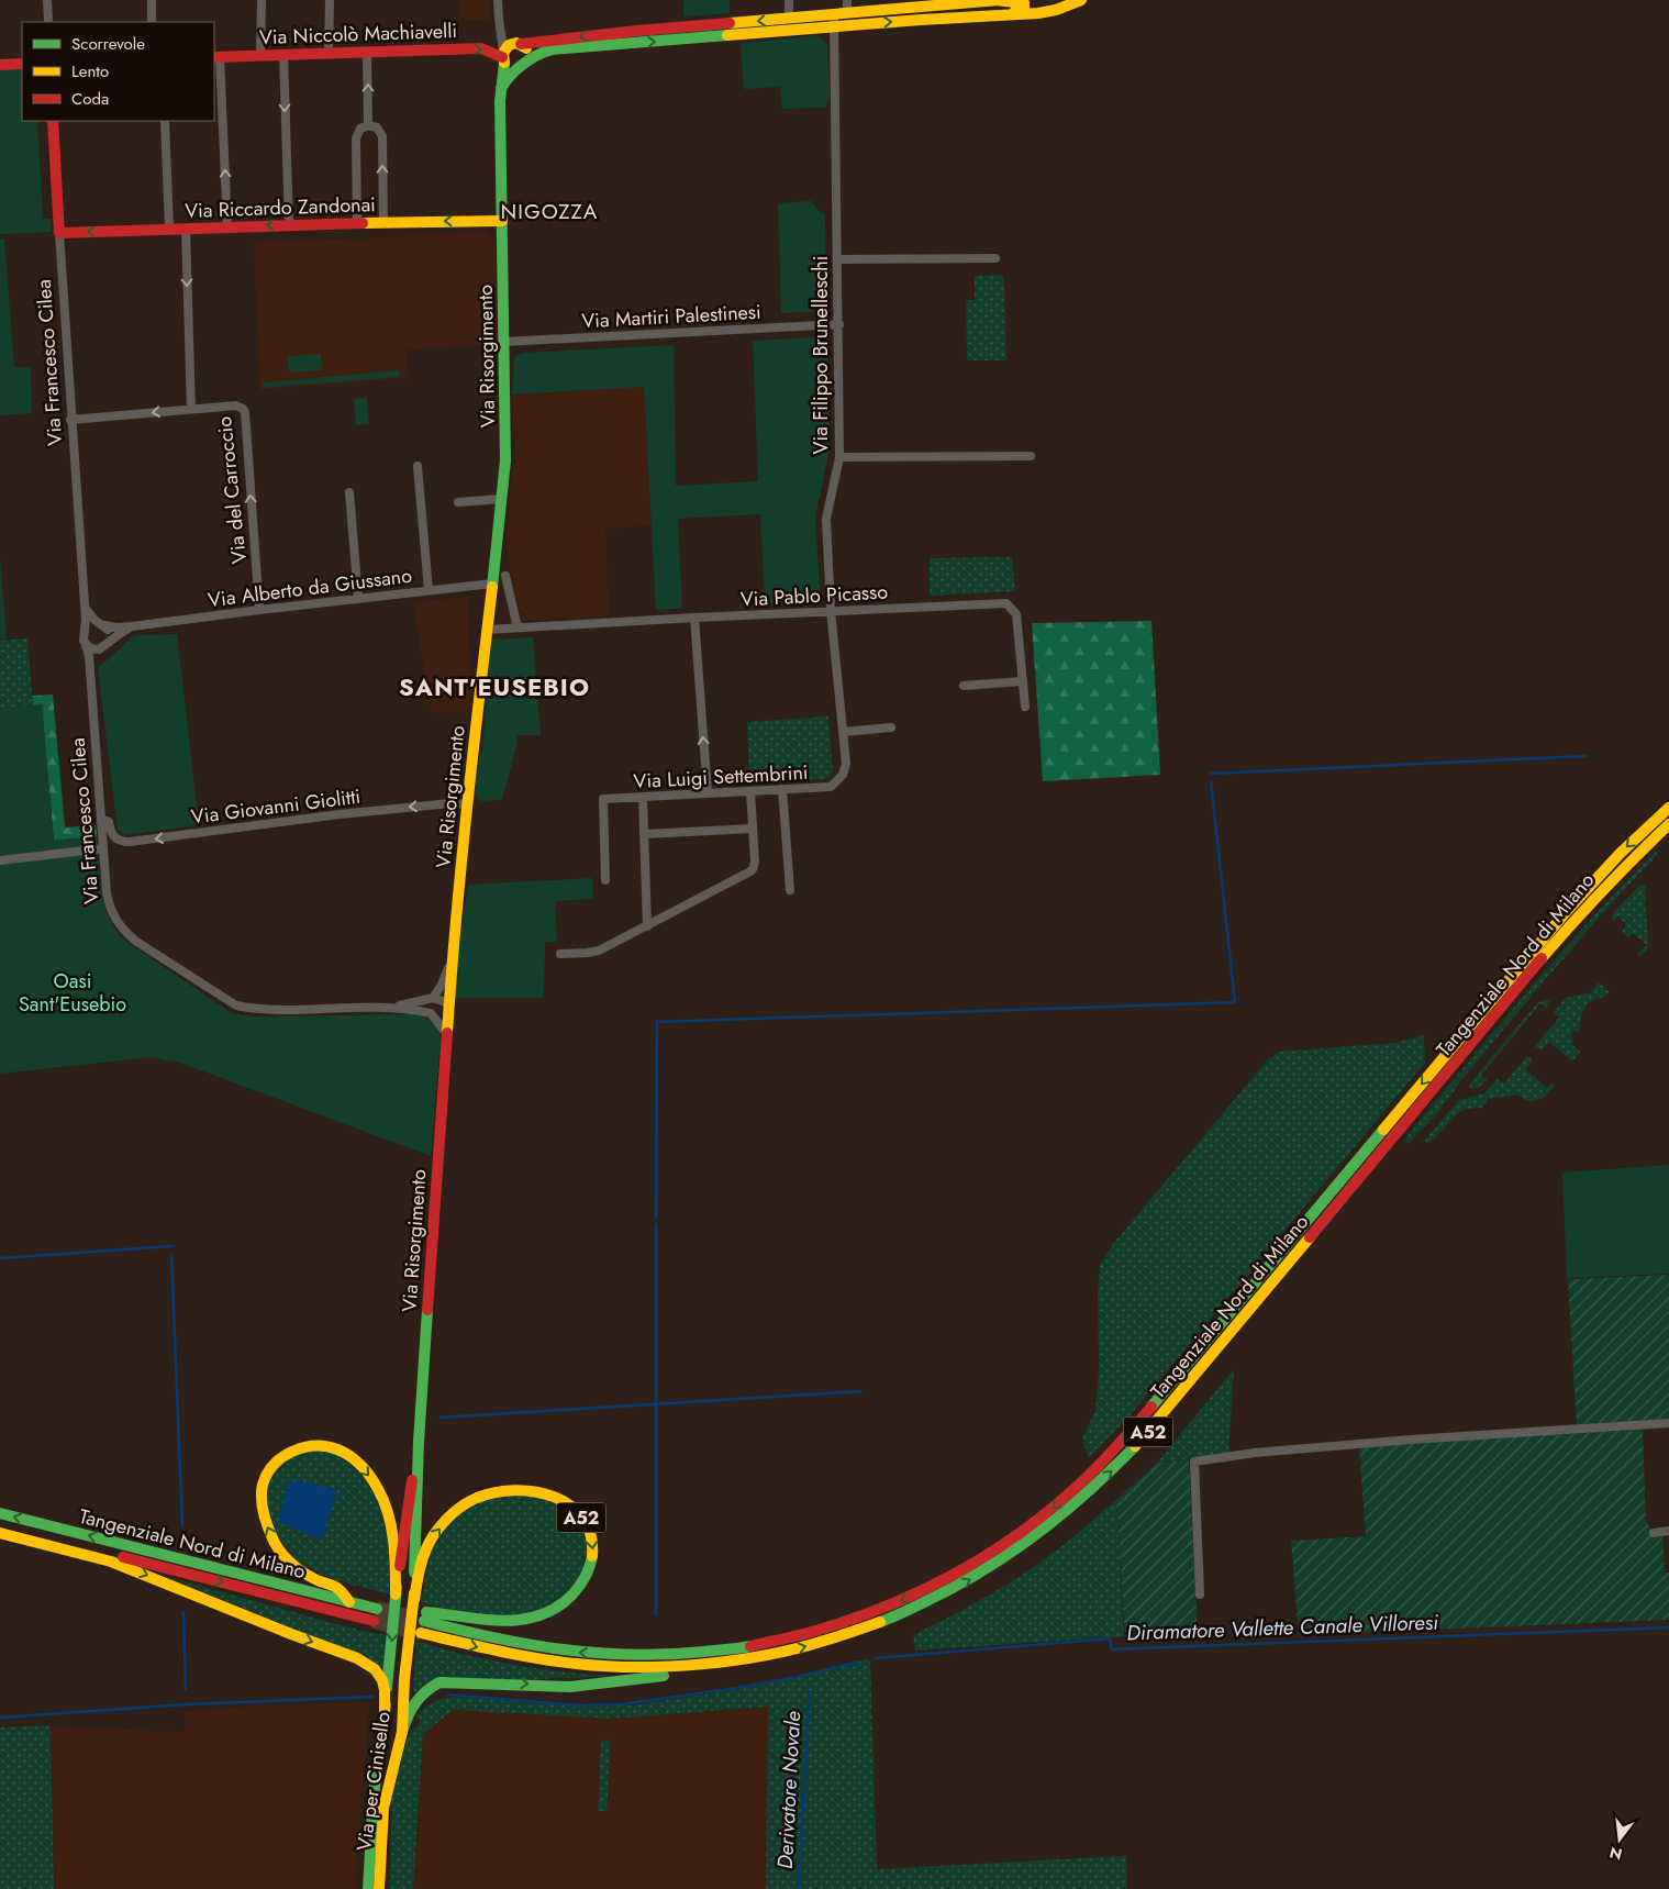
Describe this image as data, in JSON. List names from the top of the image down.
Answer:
{
  "streets": {
    "main road": [
      "Via Niccolò Machiavelli",
      "Via Riccardo Zandonai",
      "Via Risorgimento",
      "Via Francesco Cilea",
      "Tangenziale Nord di Milano",
      "A52",
      "Via per Cinisello"
    ],
    "street": [
      "Via Martiri Palestinesi",
      "Via Filippo Brunelleschi",
      "Via del Carroccio",
      "Via Alberto da Giussano",
      "Via Pablo Picasso",
      "Via Luigi Settembrini",
      "Via Giovanni Giolitti"
    ]
  },
  "crossings": [
    ["Via Niccolò Machiavelli", "Via Risorgimento"],
    ["Via Riccardo Zandonai", "Via Risorgimento"],
    ["Via Riccardo Zandonai", "Via Francesco Cilea"],
    ["Via Martiri Palestinesi", "Via Filippo Brunelleschi"],
    ["Via Martiri Palestinesi", "Via Risorgimento"],
    ["Via Filippo Brunelleschi", "Via Pablo Picasso"],
    ["Via Filippo Brunelleschi", "Via Luigi Settembrini"],
    ["Via Risorgimento", "Via Francesco Cilea"],
    ["Via Risorgimento", "Via Alberto da Giussano"],
    ["Via Risorgimento", "Via Pablo Picasso"],
    ["Via Risorgimento", "Via Giovanni Giolitti"],
    ["Via Risorgimento", "Tangenziale Nord di Milano"],
    ["Via Risorgimento", "Via per Cinisello"],
    ["Via Francesco Cilea", "Via del Carroccio"],
    ["Via Francesco Cilea", "Via Alberto da Giussano"],
    ["Via Francesco Cilea", "Via Giovanni Giolitti"],
    ["Via del Carroccio", "Via Alberto da Giussano"],
    ["Tangenziale Nord di Milano", "A52"],
    ["A52", "Via per Cinisello"]
  ],
  "one_way": ["Via Niccolò Machiavelli", "Via Riccardo Zandonai", "Via Giovanni Giolitti"],
  "districts": ["NIGOZZA", "SANT'EUSEBIO"],
  "water": ["Diramatore Vallette Canale Villoresi", "Derivatore Novale"],
  "parks": ["Oasi Sant'Eusebio"],
  "legend": ["Scorrevole", "Lento", "Coda"],
  "north": "bottom"
}
